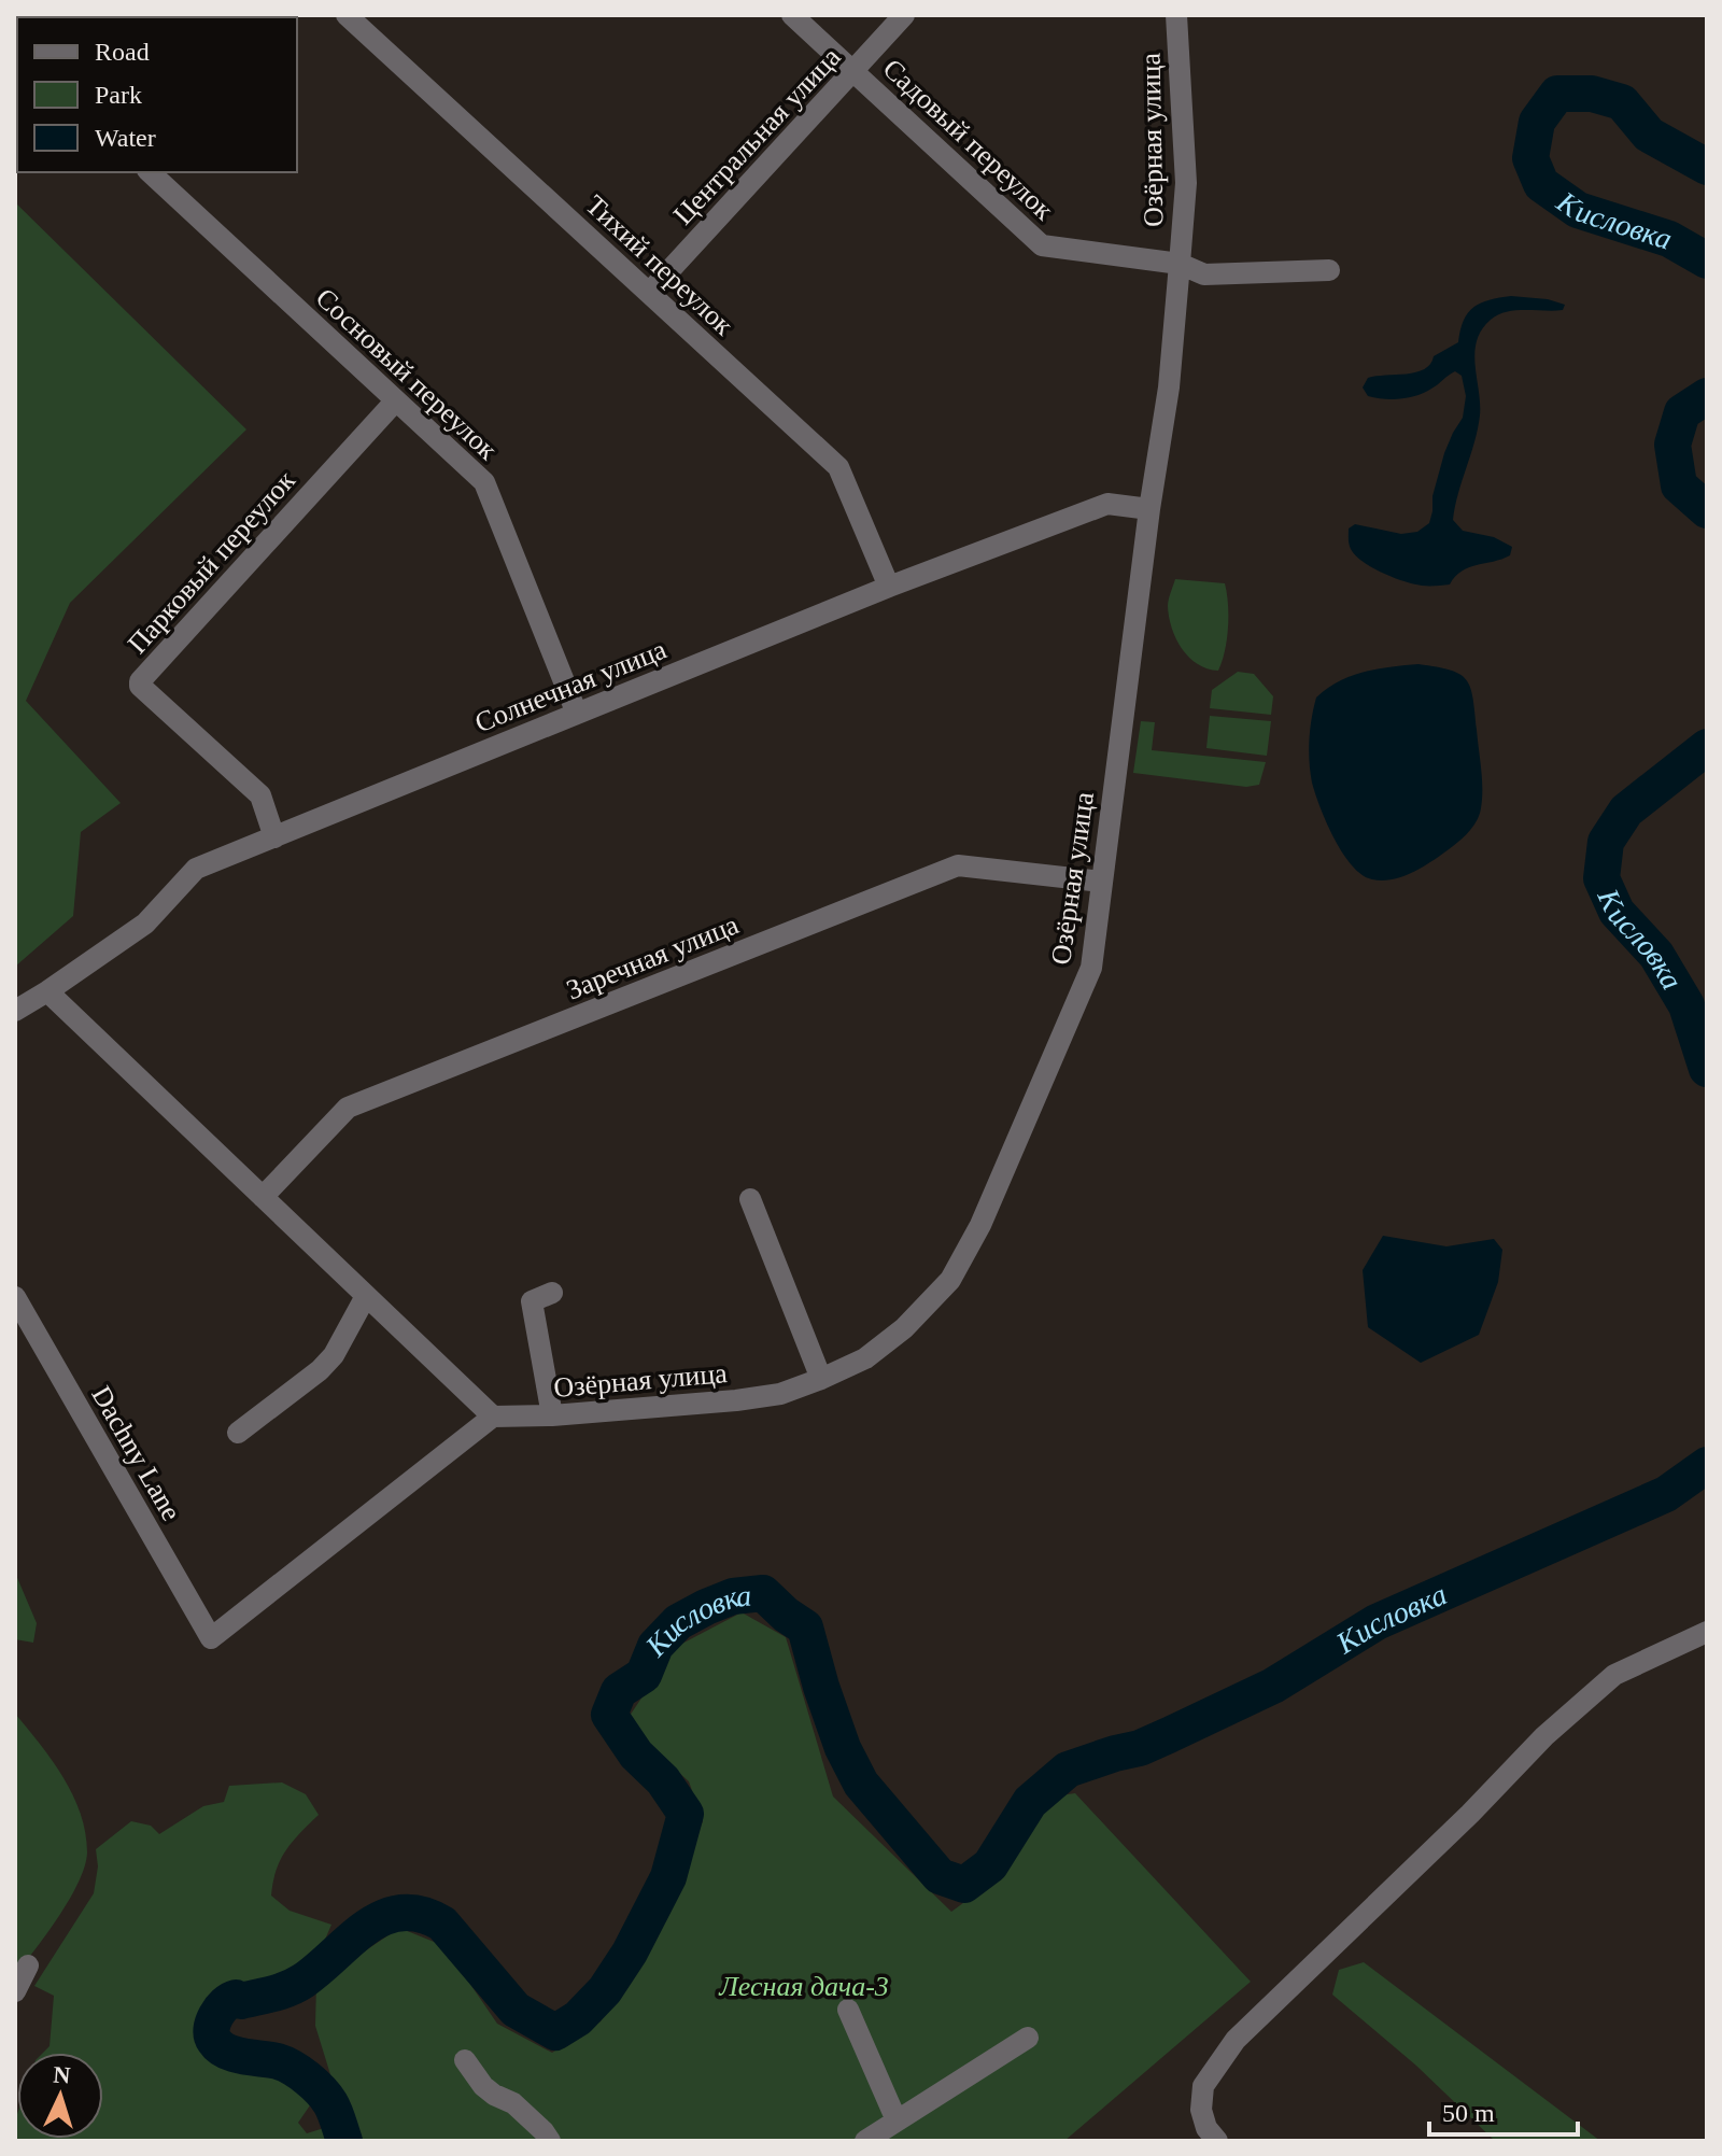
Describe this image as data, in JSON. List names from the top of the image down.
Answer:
{
  "streets": {
    "street": [
      "Центральная улица",
      "Садовый переулок",
      "Озёрная улица",
      "Тихий переулок",
      "Сосновый переулок",
      "Парковый переулок",
      "Солнечная улица",
      "Заречная улица",
      "Dachny Lane"
    ]
  },
  "crossings": [
    ["Центральная улица", "Садовый переулок"],
    ["Центральная улица", "Тихий переулок"],
    ["Садовый переулок", "Озёрная улица"],
    ["Озёрная улица", "Солнечная улица"],
    ["Озёрная улица", "Заречная улица"],
    ["Озёрная улица", "Dachny Lane"],
    ["Тихий переулок", "Солнечная улица"],
    ["Сосновый переулок", "Парковый переулок"],
    ["Сосновый переулок", "Солнечная улица"],
    ["Парковый переулок", "Солнечная улица"]
  ],
  "water": ["Кисловка"],
  "parks": ["Лесная дача-3"],
  "legend": ["Road", "Park", "Water"],
  "scale_bar": "50 m",
  "north": "top"
}
